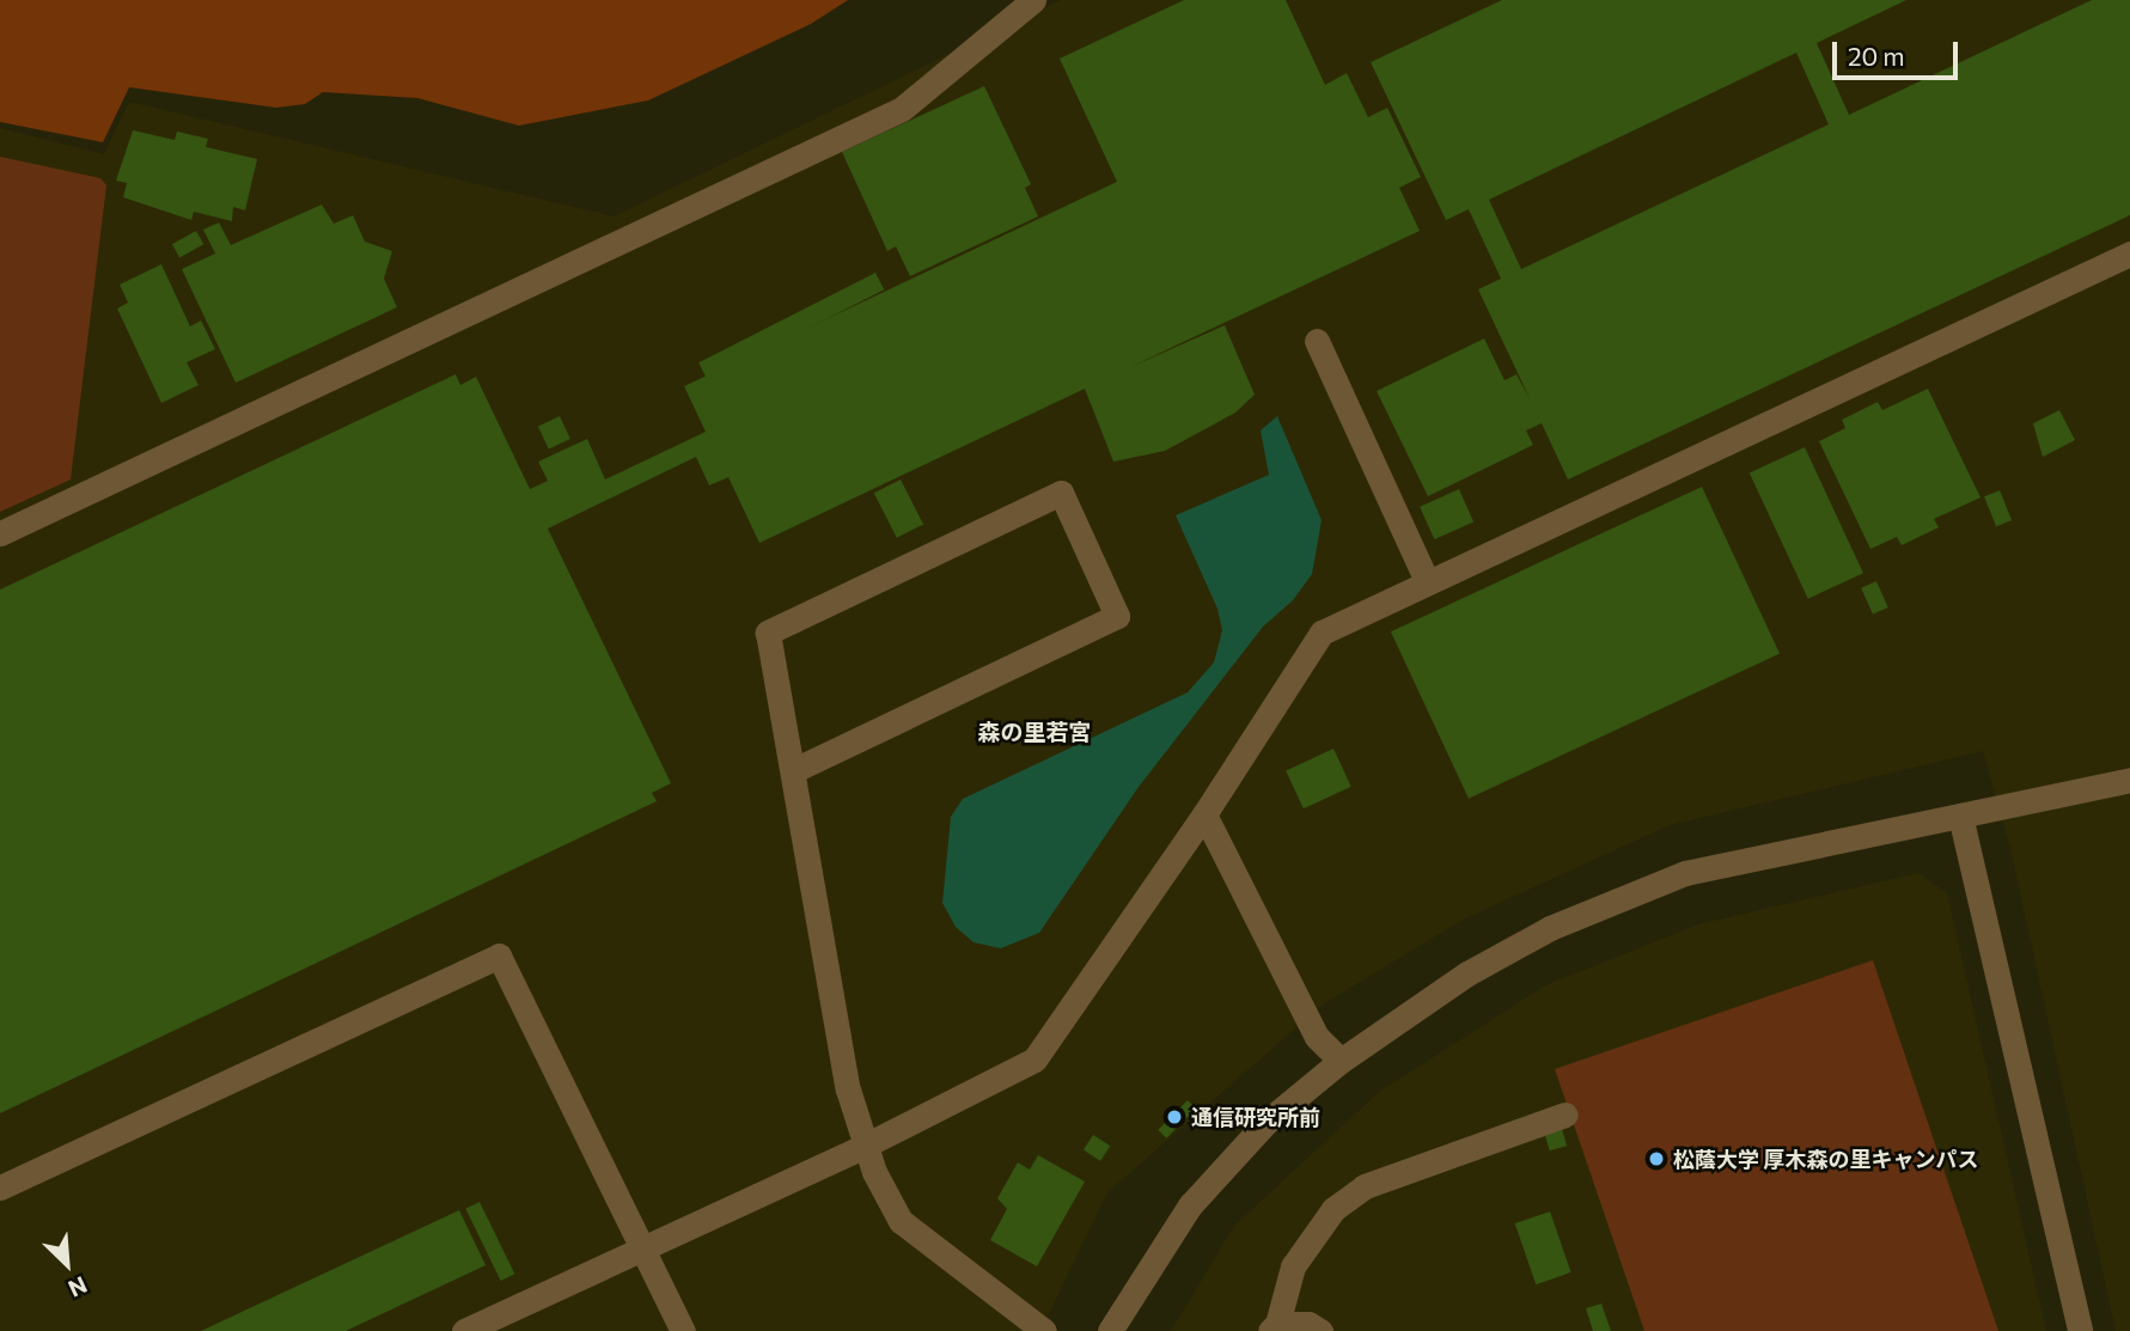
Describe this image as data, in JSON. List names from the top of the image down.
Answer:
{
  "districts": ["森の里若宮"],
  "places": ["通信研究所前", "松蔭大学 厚木森の里キャンパス"],
  "scale_bar": "20 m",
  "north": "bottom right"
}
